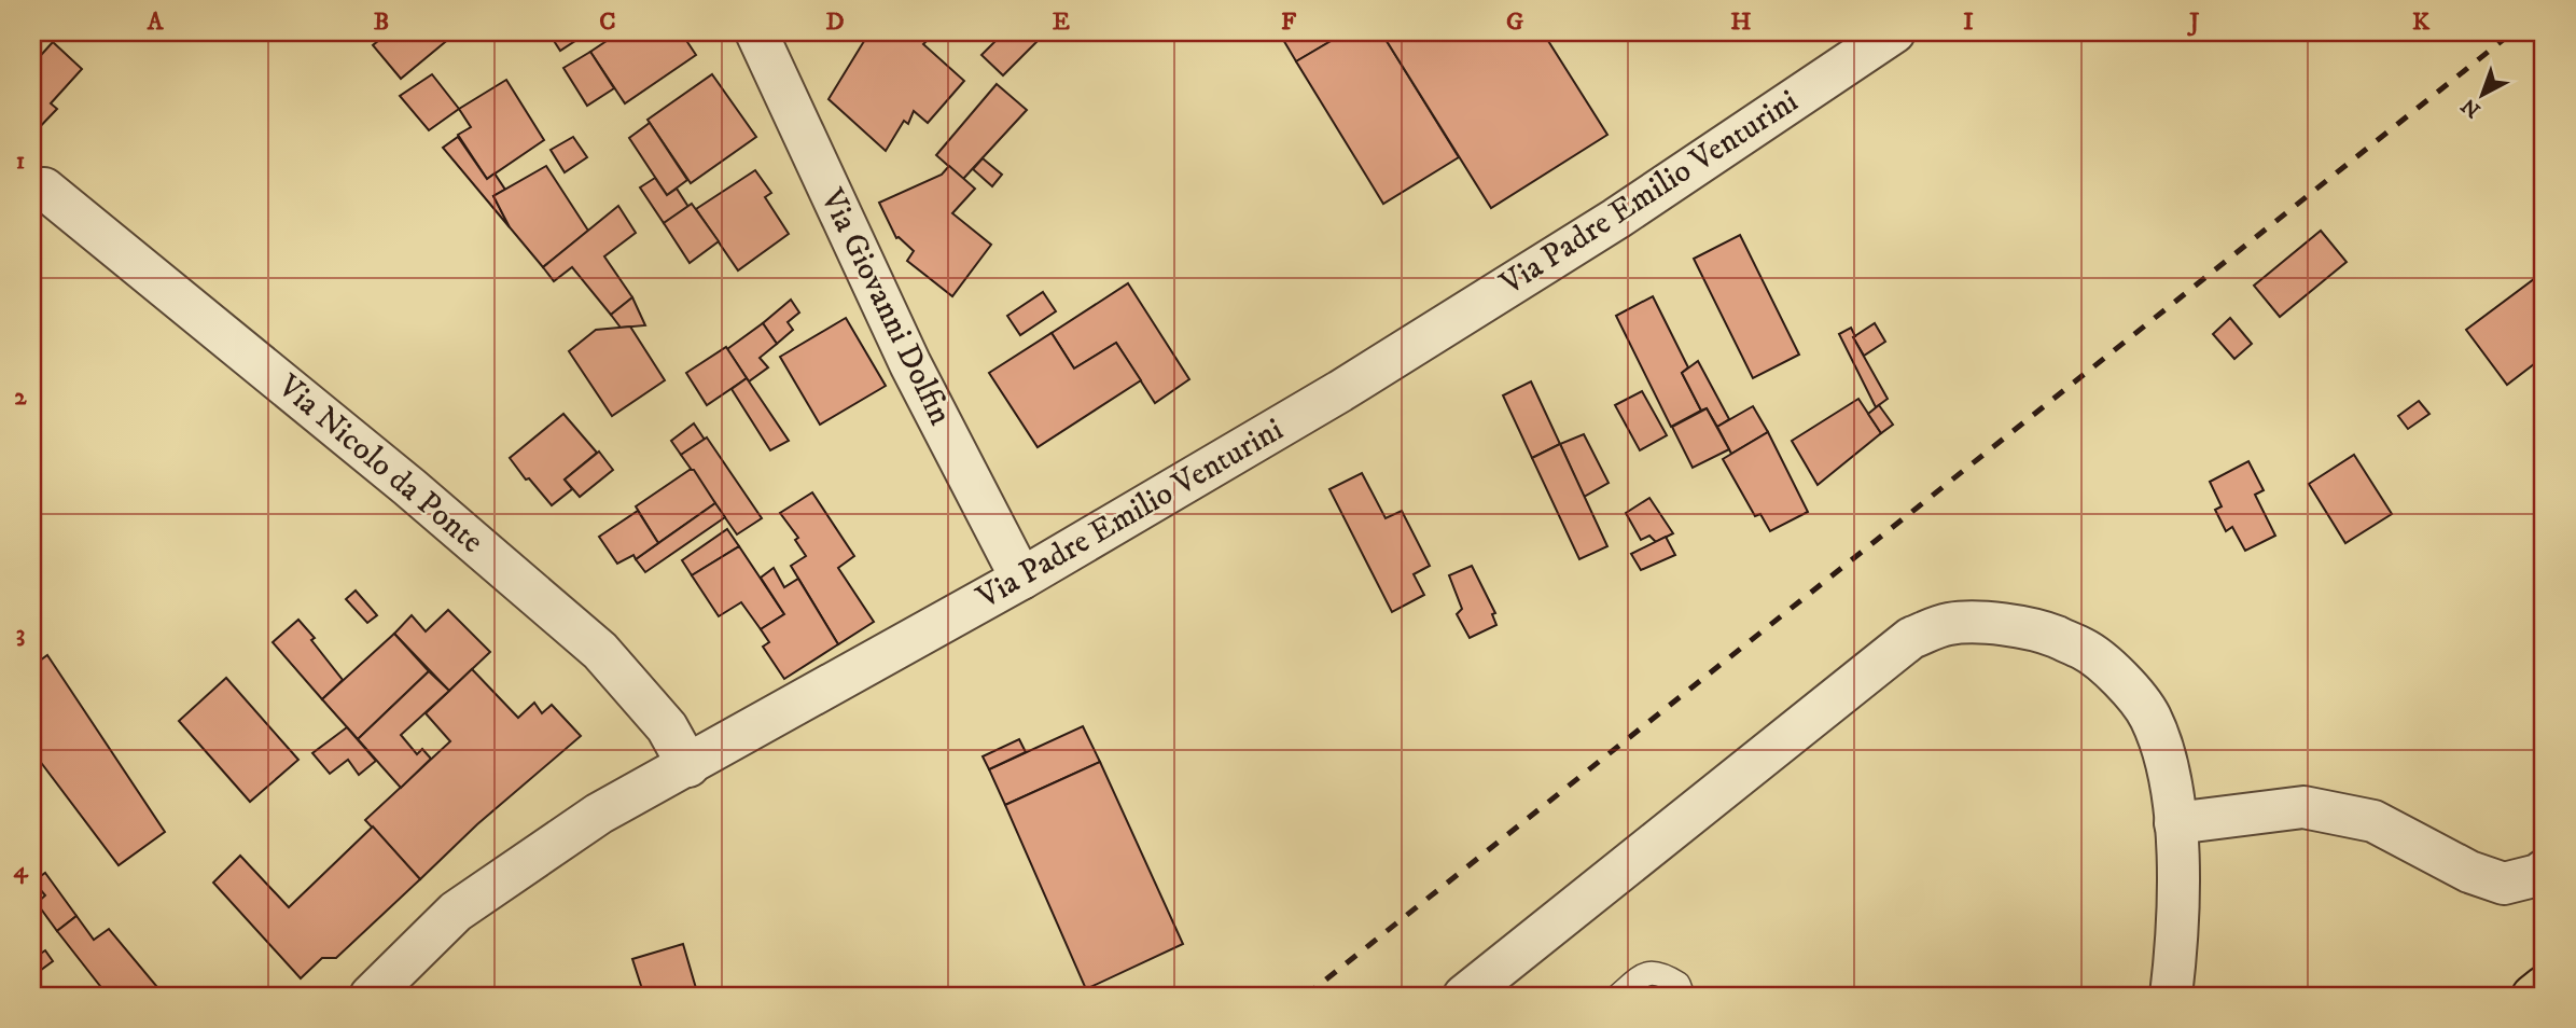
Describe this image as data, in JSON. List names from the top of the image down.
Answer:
{
  "streets": {
    "street": ["Via Padre Emilio Venturini", "Via Giovanni Dolfin", "Via Nicolo da Ponte"]
  },
  "crossings": [
    ["Via Padre Emilio Venturini", "Via Giovanni Dolfin"],
    ["Via Padre Emilio Venturini", "Via Nicolo da Ponte"]
  ],
  "north": "bottom left",
  "grid": {
    "columns": [
      "A",
      "B",
      "C",
      "D",
      "E",
      "F",
      "G",
      "H",
      "I",
      "J",
      "K"
    ],
    "rows": [
      "1",
      "2",
      "3",
      "4"
    ]
  }
}
